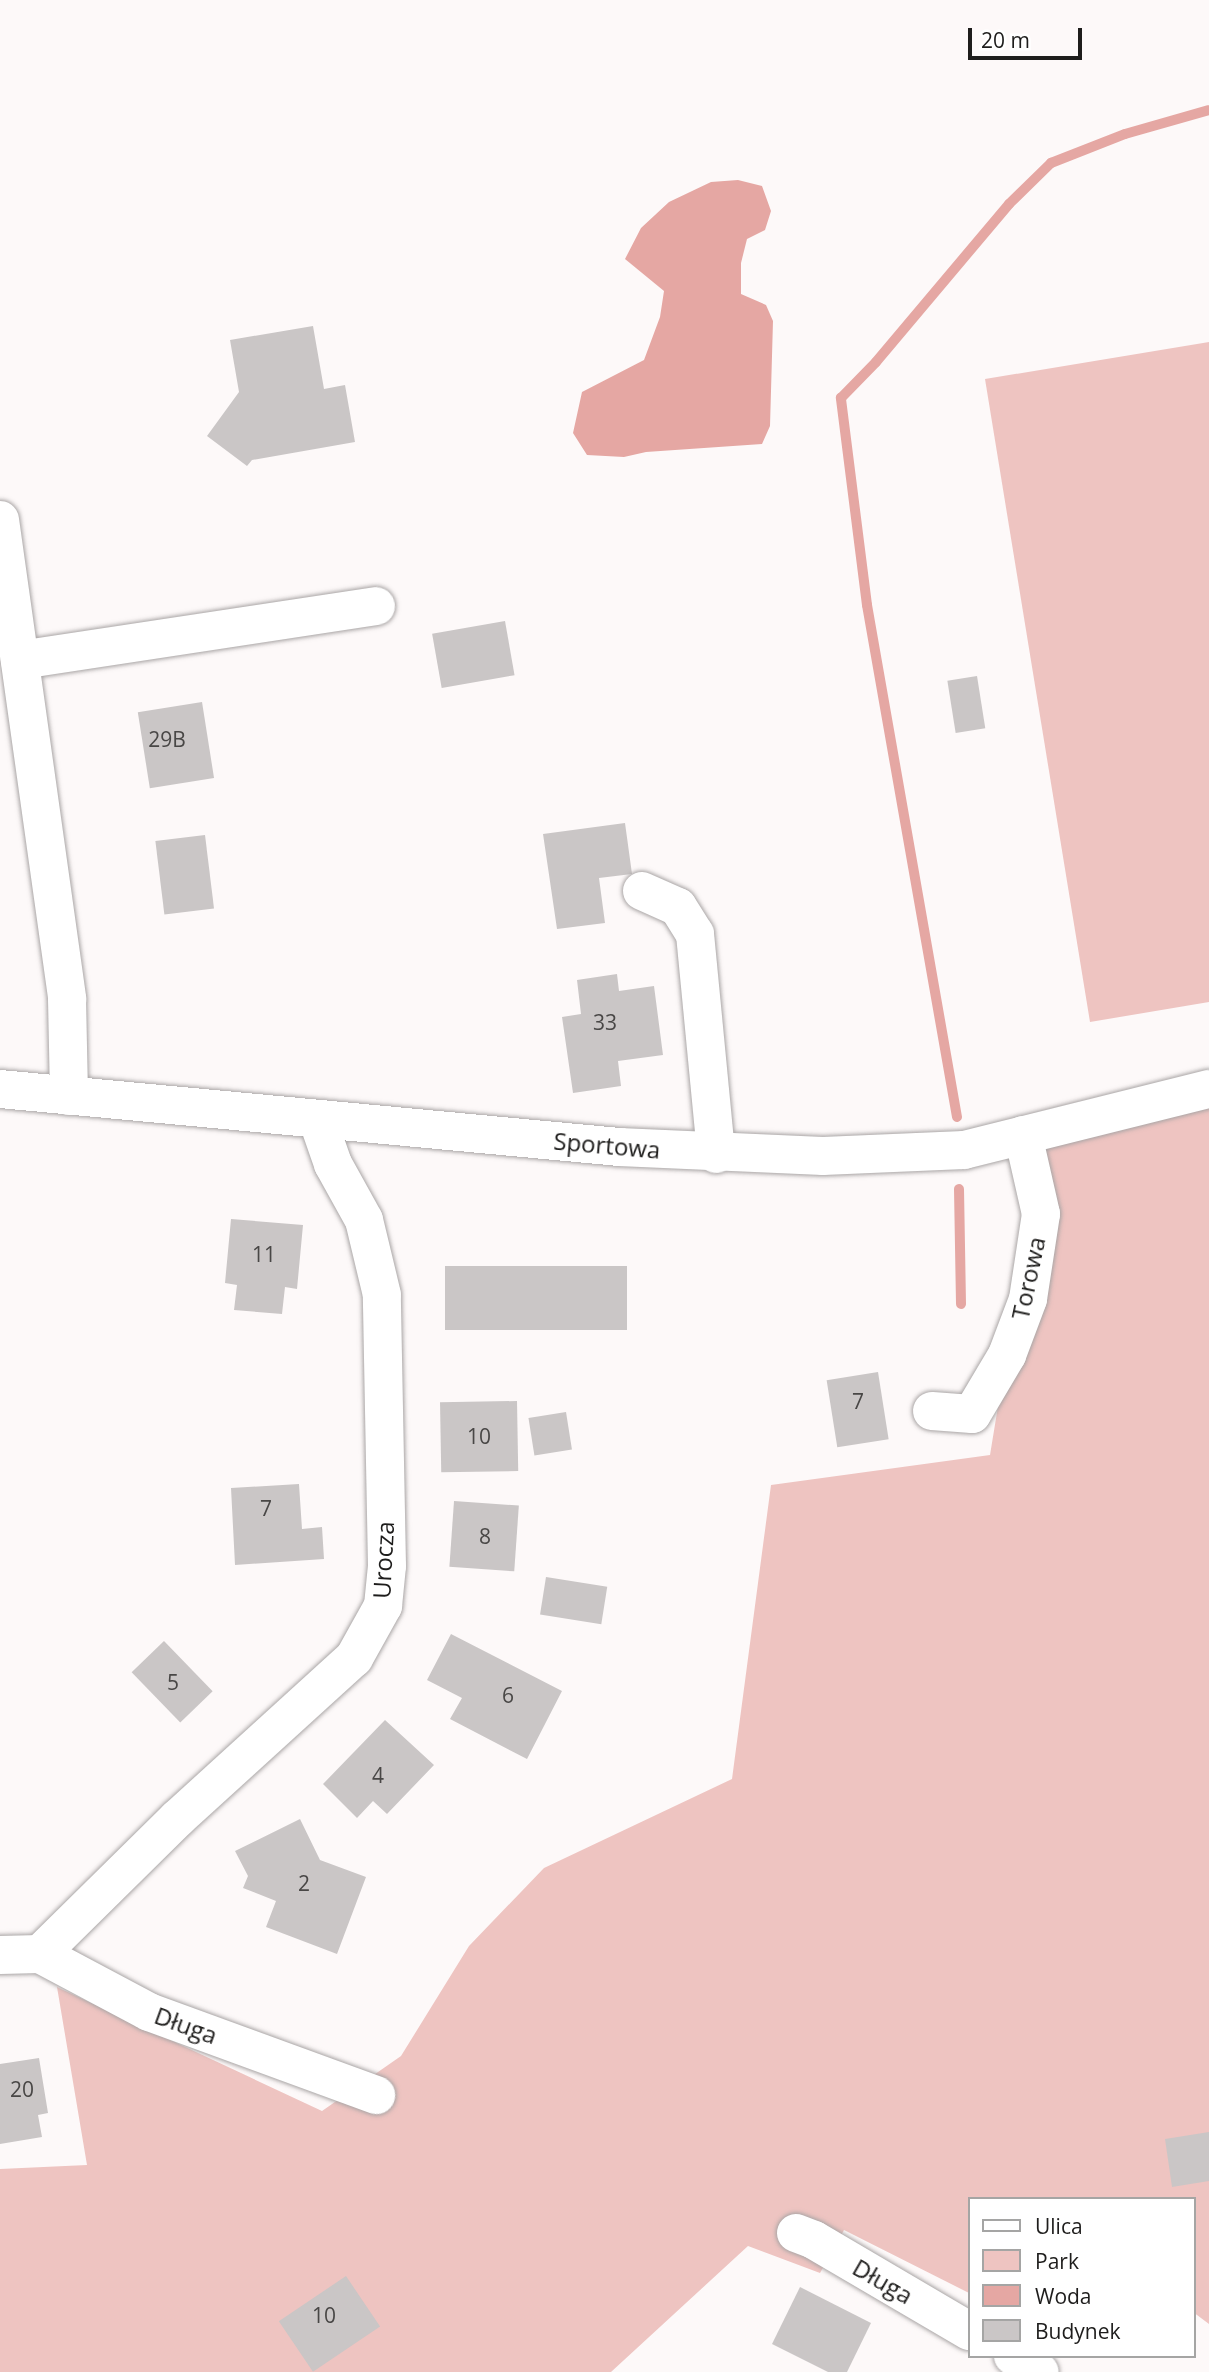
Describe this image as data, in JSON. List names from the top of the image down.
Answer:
{
  "streets": {
    "street": [
      "Sportowa",
      "Torowa",
      "Urocza",
      "Długa"
    ]
  },
  "crossings": [
    ["Sportowa", "Torowa"],
    ["Sportowa", "Urocza"],
    ["Urocza", "Długa"]
  ],
  "house_numbers": [
    "29B",
    "33",
    "11",
    "7",
    "10",
    "7",
    "8",
    "5",
    "6",
    "4",
    "2",
    "20",
    "10"
  ],
  "legend": [
    "Ulica",
    "Park",
    "Woda",
    "Budynek"
  ],
  "scale_bar": "20 m"
}
